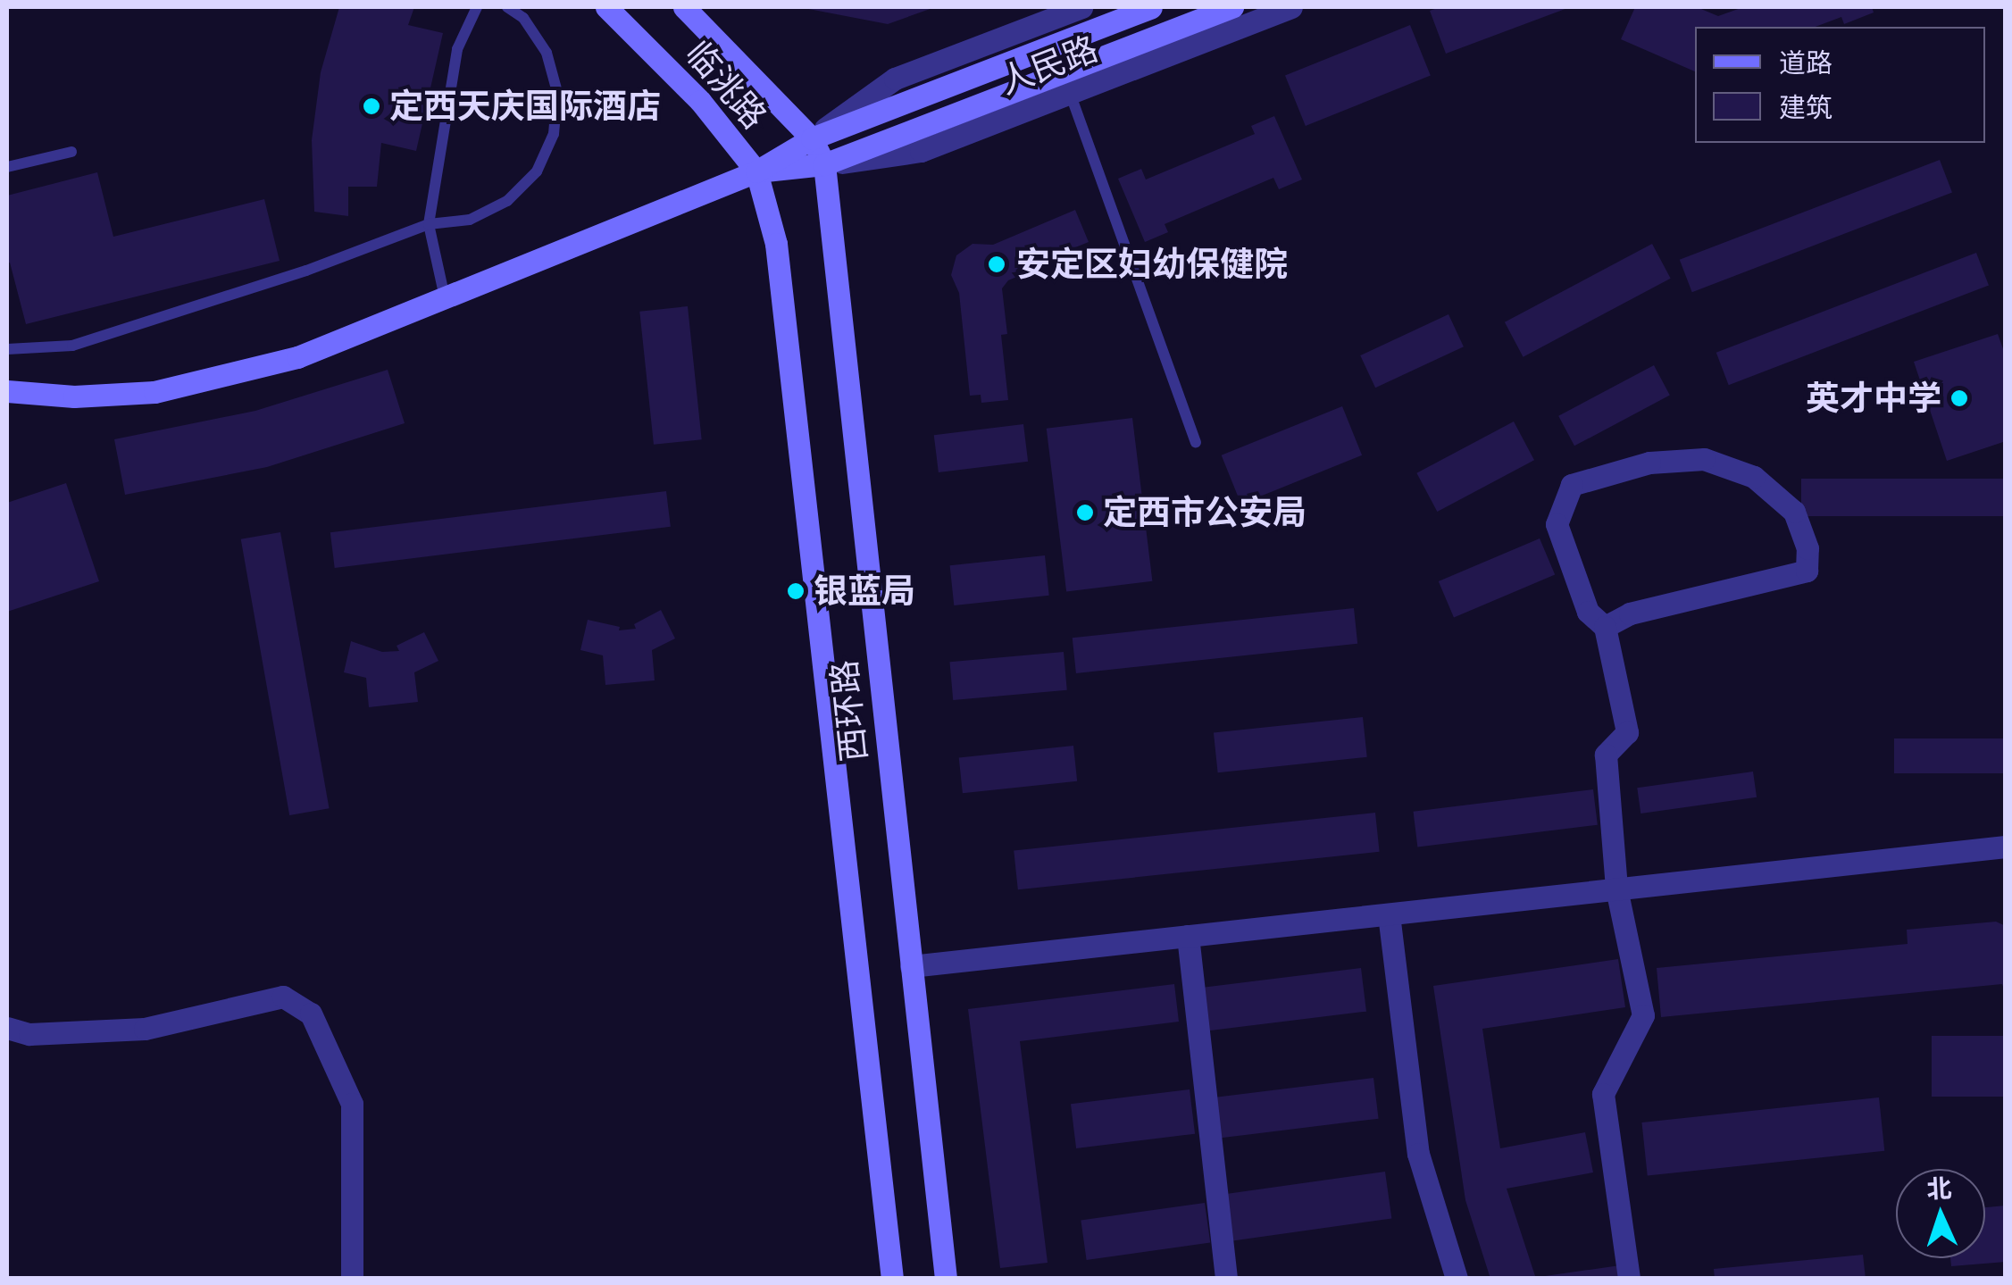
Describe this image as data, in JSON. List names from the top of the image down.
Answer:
{
  "streets": {
    "main road": ["人民路", "临洮路", "西环路"]
  },
  "crossings": [
    ["人民路", "临洮路"],
    ["人民路", "西环路"],
    ["临洮路", "西环路"]
  ],
  "places": [
    "定西天庆国际酒店",
    "安定区妇幼保健院",
    "英才中学",
    "定西市公安局",
    "银蓝局"
  ],
  "legend": ["道路", "建筑"],
  "north": "top"
}
